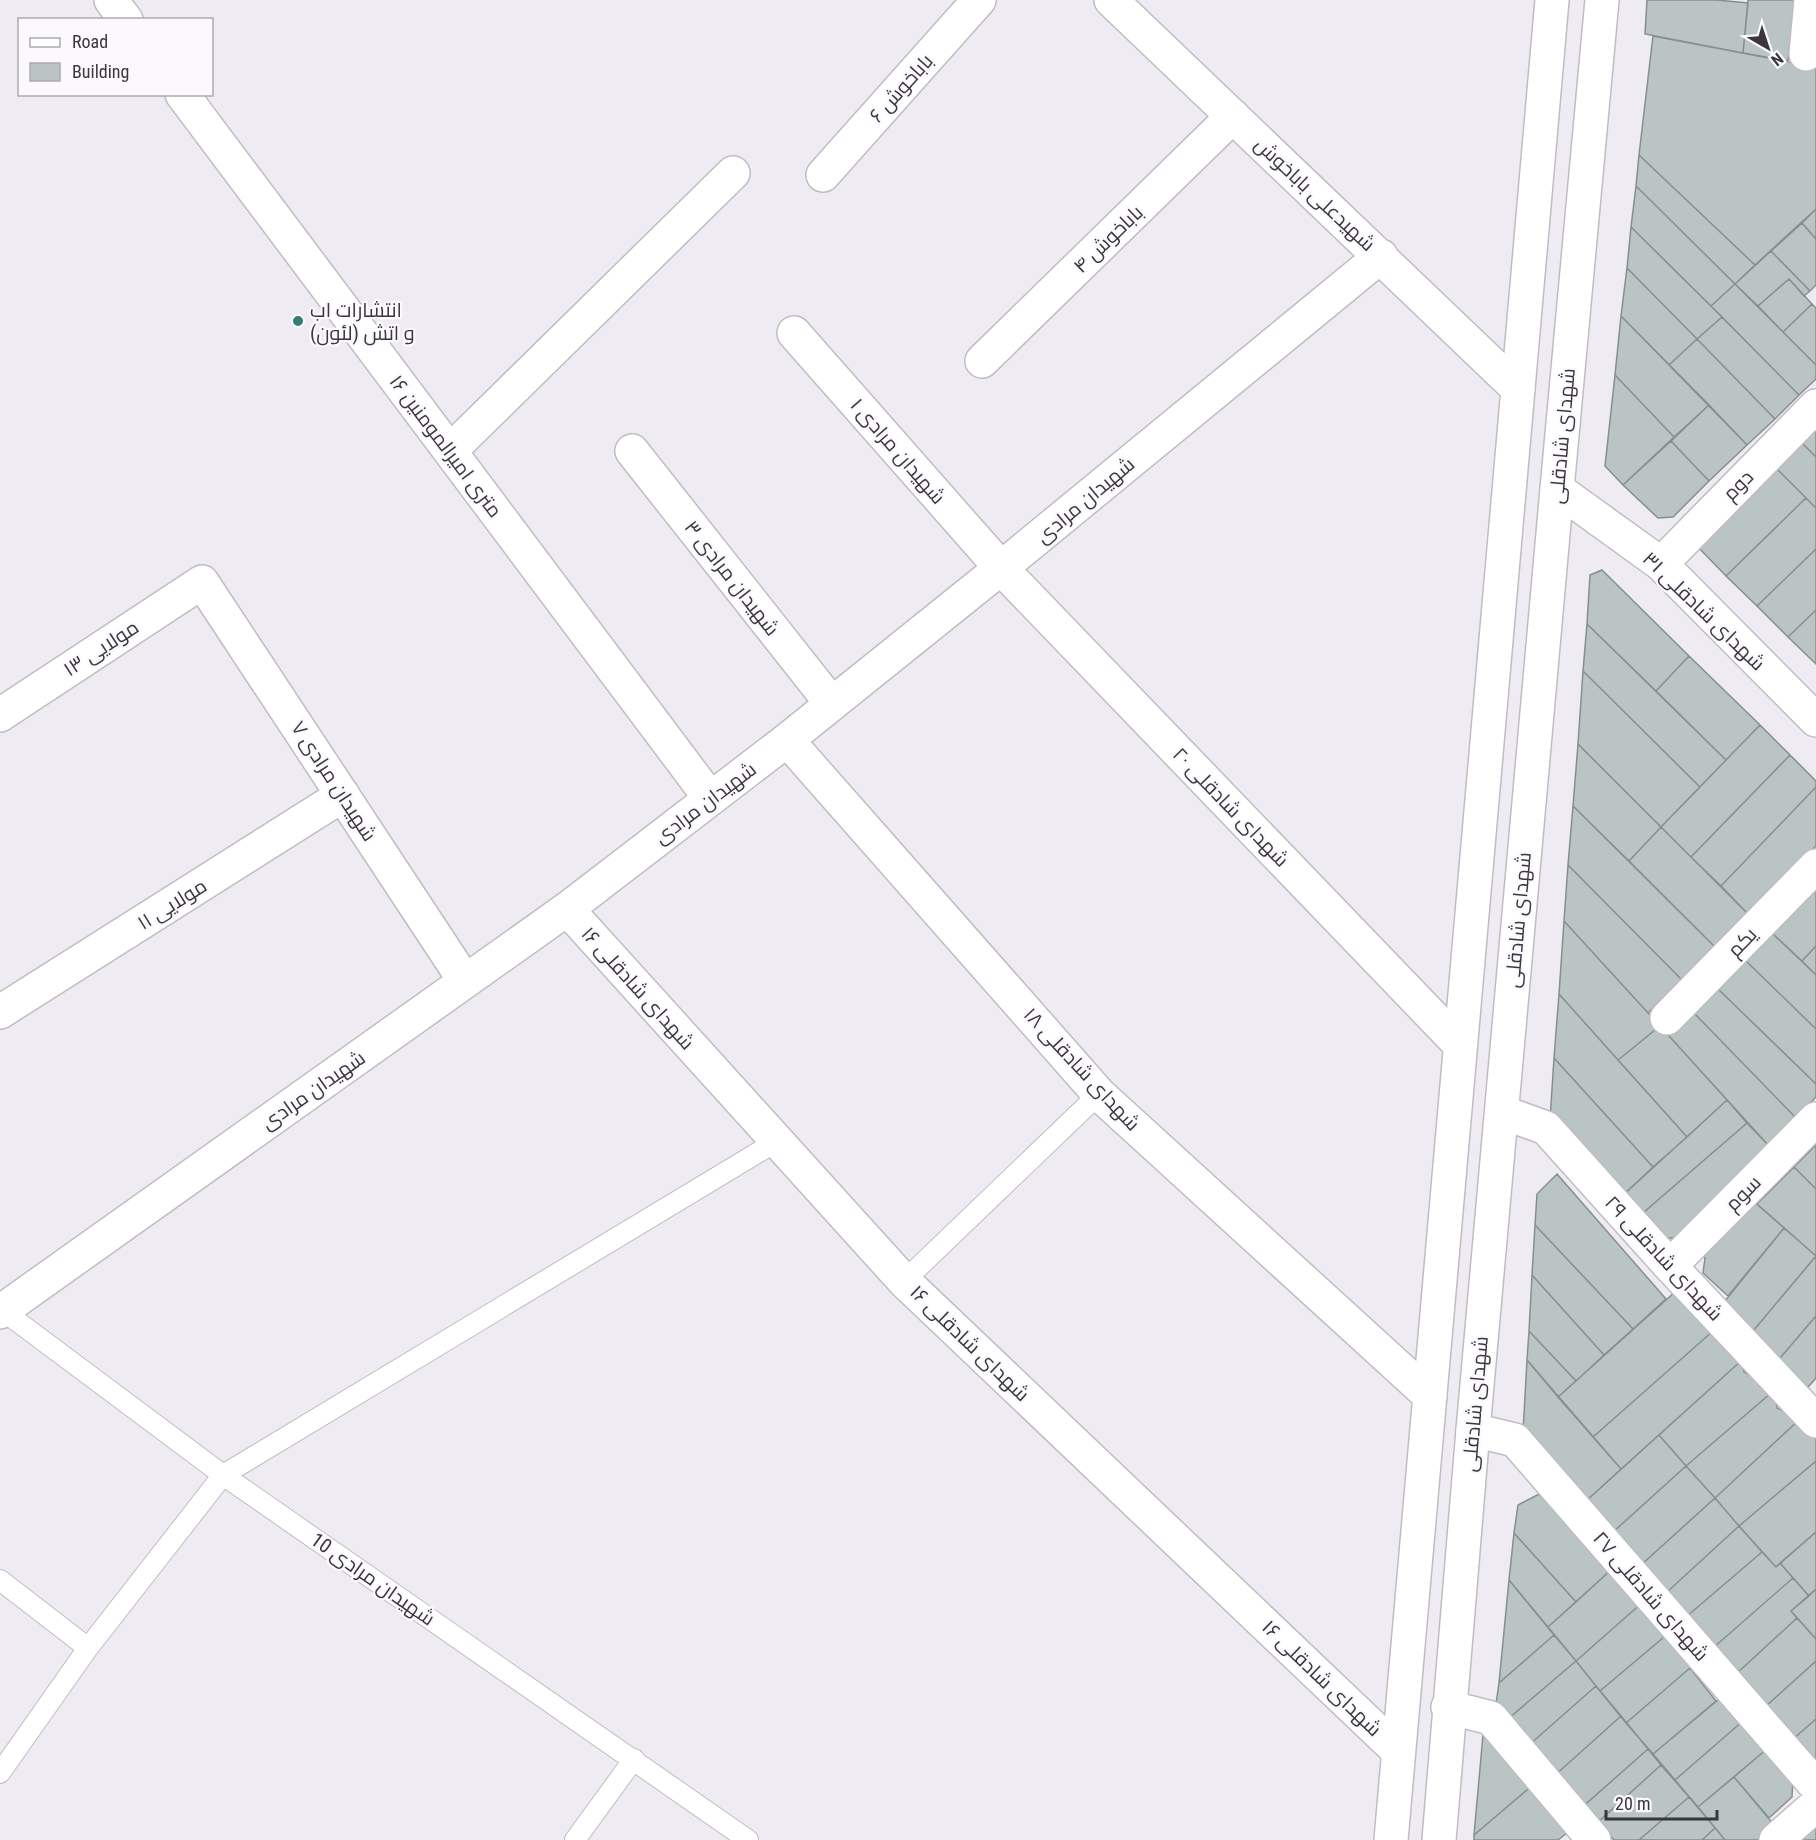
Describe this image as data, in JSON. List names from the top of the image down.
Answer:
{
  "streets": {
    "street": [
      "باباخوش ۶",
      "شهیدعلی باباخوش",
      "باباخوش ۴",
      "شهدای شادقلی",
      "۱۶ متری امیرالمومنین",
      "شهیدان مرادی ۱",
      "دوم",
      "شهیدان مرادی",
      "شهیدان مرادی ۳",
      "شهدای شادقلی ۳۱",
      "مولایی ۱۳",
      "شهیدان مرادی ۷",
      "شهدای شادقلی ۲۰",
      "مولایی ۱۱",
      "یکم",
      "شهدای شادقلی ۱۶",
      "شهدای شادقلی ۱۸",
      "سوم",
      "شهدای شادقلی ۲۹",
      "شهدای شادقلی ۲۷"
    ],
    "lane": ["شهیدان مرادی 10"]
  },
  "crossings": [
    ["شهیدعلی باباخوش", "باباخوش ۴"],
    ["شهیدعلی باباخوش", "شهیدان مرادی"],
    ["شهدای شادقلی", "شهدای شادقلی ۳۱"],
    ["شهدای شادقلی", "شهدای شادقلی ۲۹"],
    ["شهدای شادقلی", "شهدای شادقلی ۲۷"],
    ["۱۶ متری امیرالمومنین", "شهیدان مرادی"],
    ["شهیدان مرادی ۱", "شهیدان مرادی"],
    ["شهیدان مرادی ۱", "شهدای شادقلی ۲۰"],
    ["دوم", "شهدای شادقلی ۳۱"],
    ["شهیدان مرادی", "شهیدان مرادی ۳"],
    ["شهیدان مرادی", "شهیدان مرادی ۷"],
    ["شهیدان مرادی", "شهدای شادقلی ۲۰"],
    ["شهیدان مرادی", "شهدای شادقلی ۱۶"],
    ["شهیدان مرادی", "شهدای شادقلی ۱۸"],
    ["شهیدان مرادی", "شهیدان مرادی 10"],
    ["مولایی ۱۳", "شهیدان مرادی ۷"],
    ["شهیدان مرادی ۷", "مولایی ۱۱"],
    ["سوم", "شهدای شادقلی ۲۹"]
  ],
  "places": ["انتشارات اب و اتش (لئون)"],
  "legend": ["Road", "Building"],
  "scale_bar": "20 m",
  "north": "bottom right"
}
